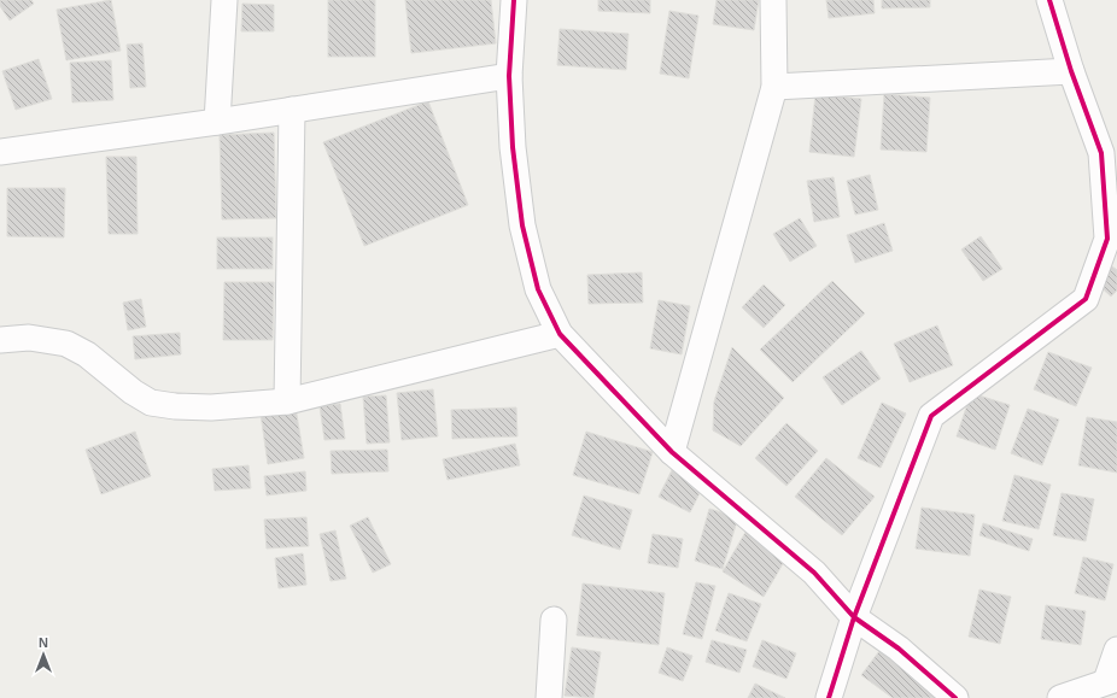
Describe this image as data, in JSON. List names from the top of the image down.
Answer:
{
  "north": "top"
}
